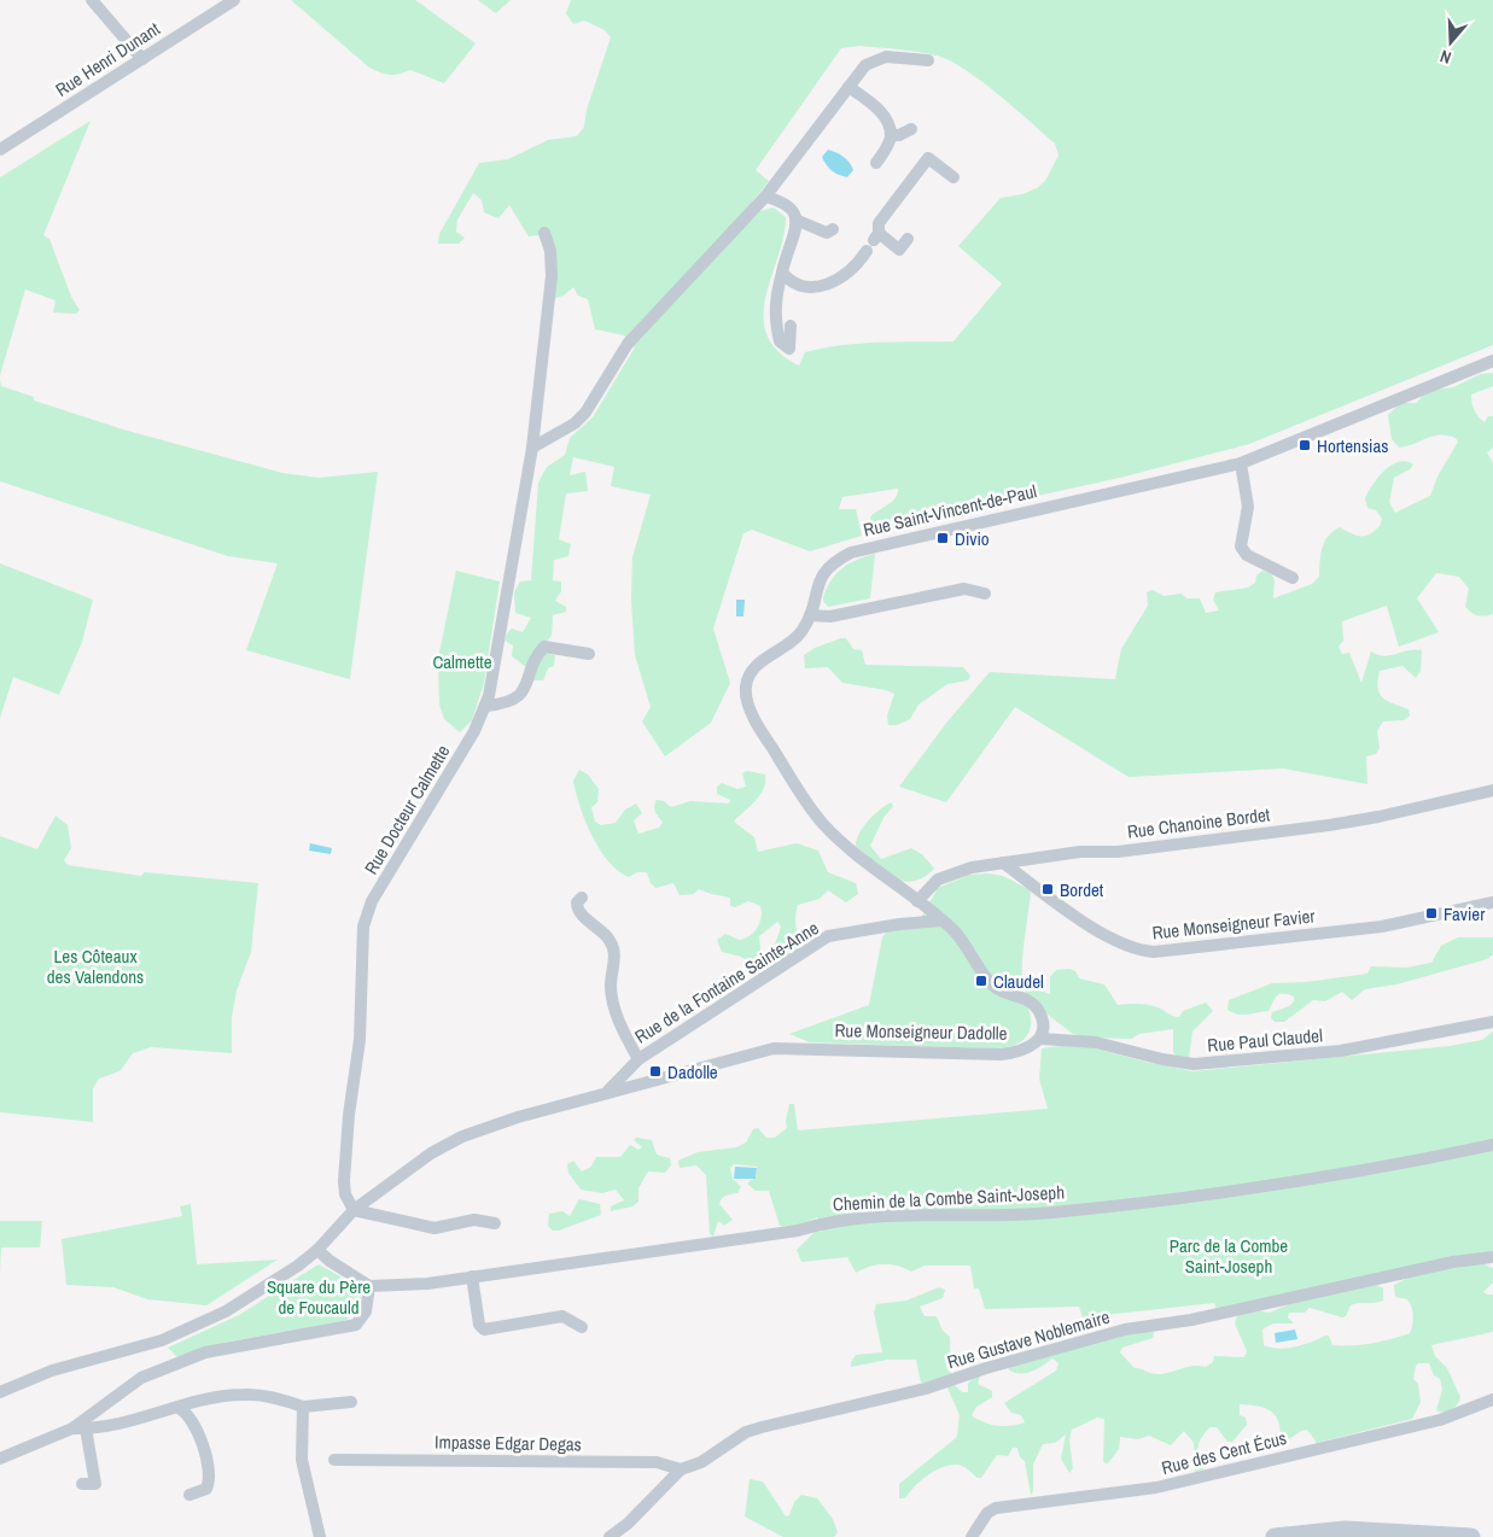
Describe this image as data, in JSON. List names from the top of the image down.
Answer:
{
  "streets": {
    "street": [
      "Rue Henri Dunant",
      "Rue Saint-Vincent-de-Paul",
      "Rue Docteur Calmette",
      "Rue Chanoine Bordet",
      "Rue Monseigneur Favier",
      "Rue de la Fontaine Sainte-Anne",
      "Rue Monseigneur Dadolle",
      "Rue Paul Claudel",
      "Chemin de la Combe Saint-Joseph",
      "Rue Gustave Noblemaire",
      "Impasse Edgar Degas",
      "Rue des Cent Écus"
    ]
  },
  "crossings": [
    ["Rue Saint-Vincent-de-Paul", "Rue Chanoine Bordet"],
    ["Rue Chanoine Bordet", "Rue Monseigneur Favier"],
    ["Rue de la Fontaine Sainte-Anne", "Rue Monseigneur Dadolle"],
    ["Rue Monseigneur Dadolle", "Rue Paul Claudel"],
    ["Rue Gustave Noblemaire", "Impasse Edgar Degas"]
  ],
  "parks": [
    "Calmette",
    "Les Côteaux des Valendons",
    "Parc de la Combe Saint-Joseph",
    "Square du Père de Foucauld"
  ],
  "places": {
    "transit": [
      "Hortensias",
      "Divio",
      "Bordet",
      "Favier",
      "Claudel",
      "Dadolle"
    ]
  },
  "north": "bottom"
}
